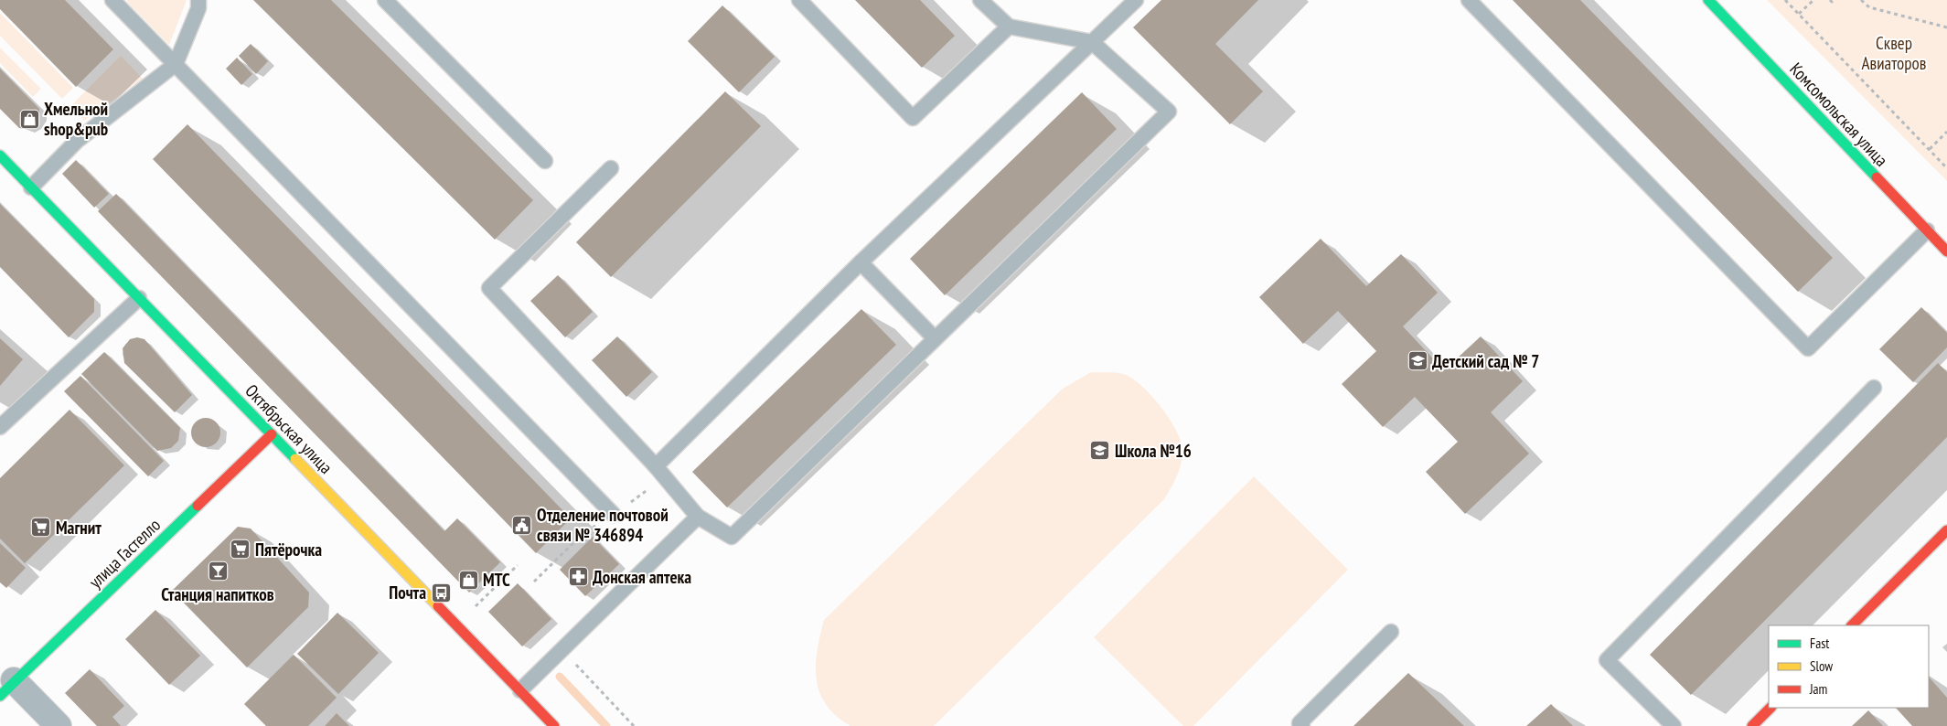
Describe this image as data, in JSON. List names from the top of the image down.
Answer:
{
  "streets": {
    "street": ["Комсомольская улица", "Октябрьская улица", "улица Гастелло"]
  },
  "crossings": [
    ["Октябрьская улица", "улица Гастелло"]
  ],
  "parks": ["Сквер Авиаторов"],
  "places": {
    "shop": ["Хмельной shop&pub", "МТС"],
    "school or university": ["Детский сад № 7", "Школа №16"],
    "public building": ["Отделение почтовой связи № 346894"],
    "supermarket": ["Магнит", "Пятёрочка"],
    "bar": ["Станция напитков"],
    "pharmacy": ["Донская аптека"],
    "bus stop": ["Почта"]
  },
  "legend": ["Fast", "Slow", "Jam"]
}
